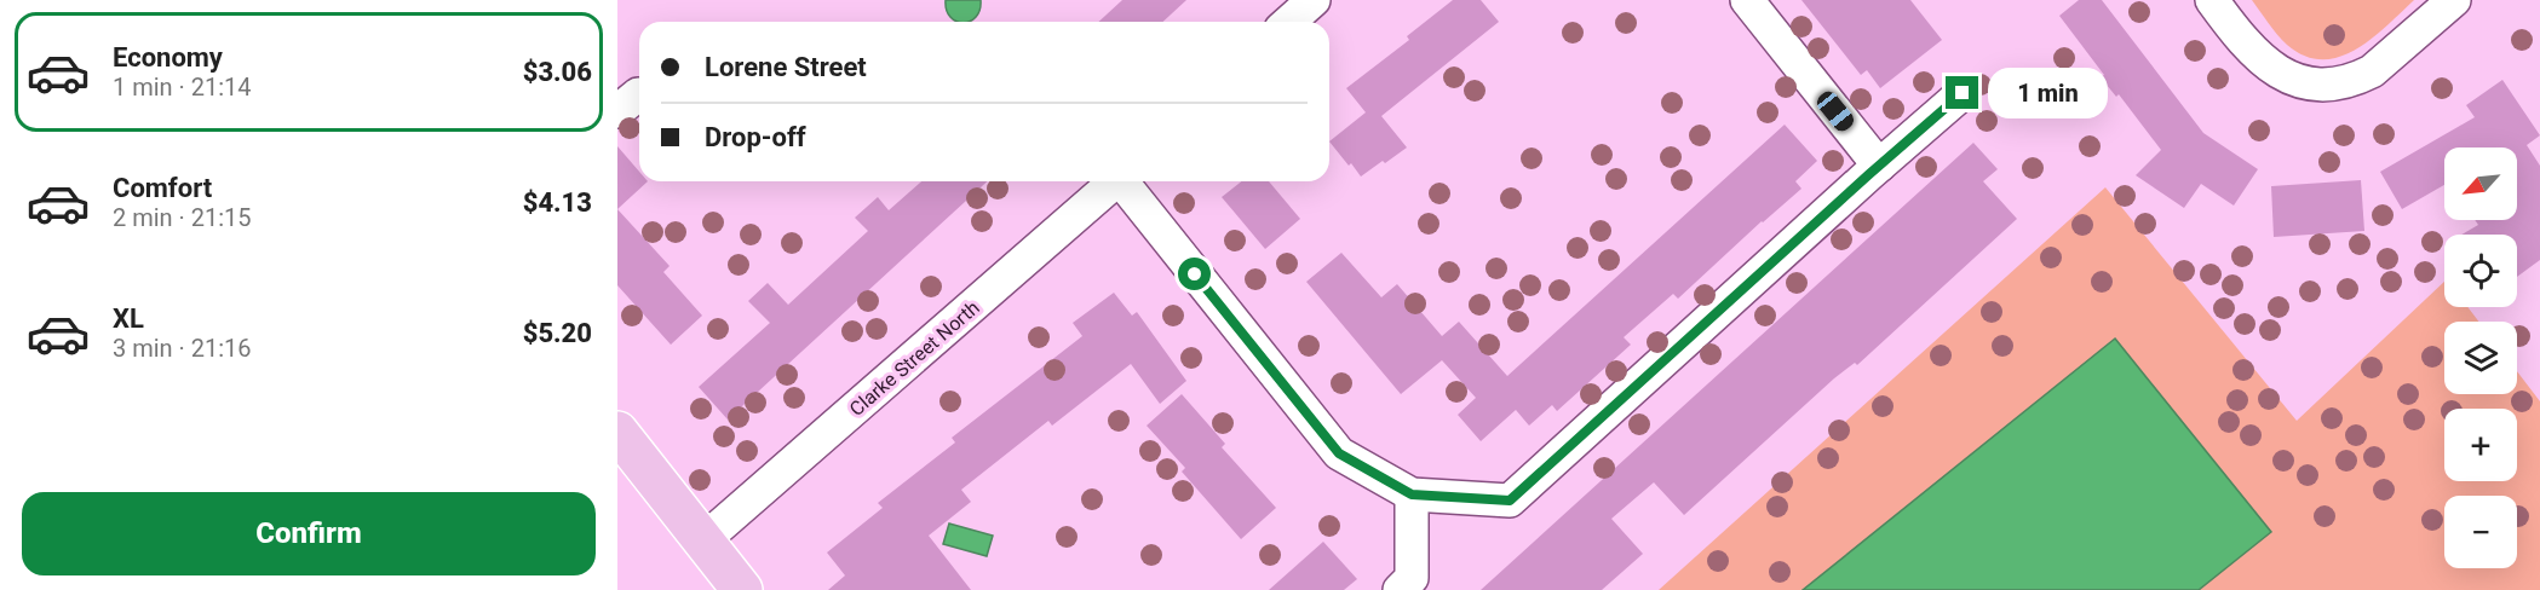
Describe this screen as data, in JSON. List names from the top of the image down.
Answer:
{
  "streets": {
    "street": ["Clarke Street North"]
  },
  "north": "bottom left",
  "page": {
    "list": [
      {
        "name": "Economy",
        "note": "1 min · 21:14",
        "value": "$3.06"
      },
      {
        "name": "Comfort",
        "note": "2 min · 21:15",
        "value": "$4.13"
      },
      {
        "name": "XL",
        "note": "3 min · 21:16",
        "value": "$5.20"
      }
    ],
    "banner": ["Lorene Street", "Drop-off"],
    "bubble": "1 min",
    "map_buttons": ["+", "−"],
    "buttons": "Confirm"
  }
}
